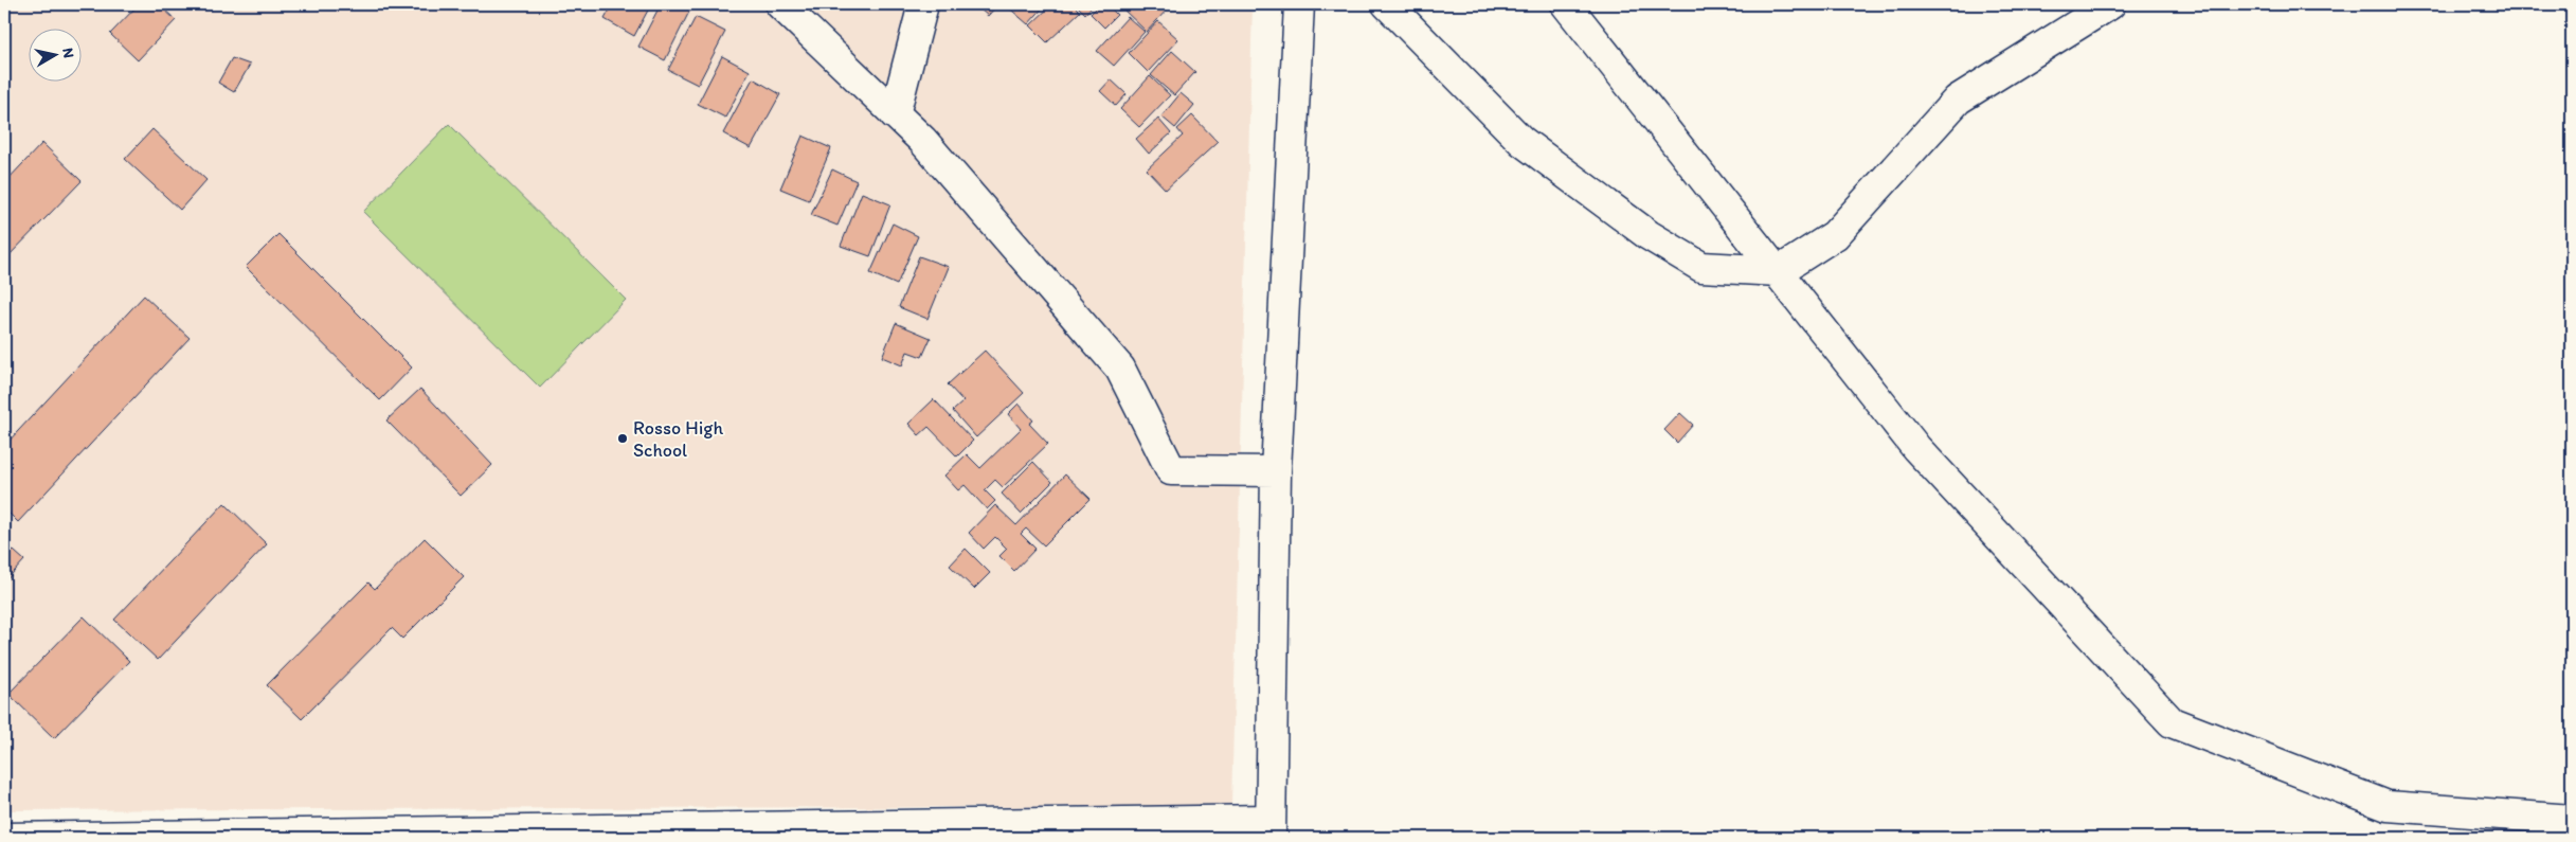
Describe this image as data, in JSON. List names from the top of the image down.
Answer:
{
  "places": ["Rosso High School"],
  "north": "right"
}
